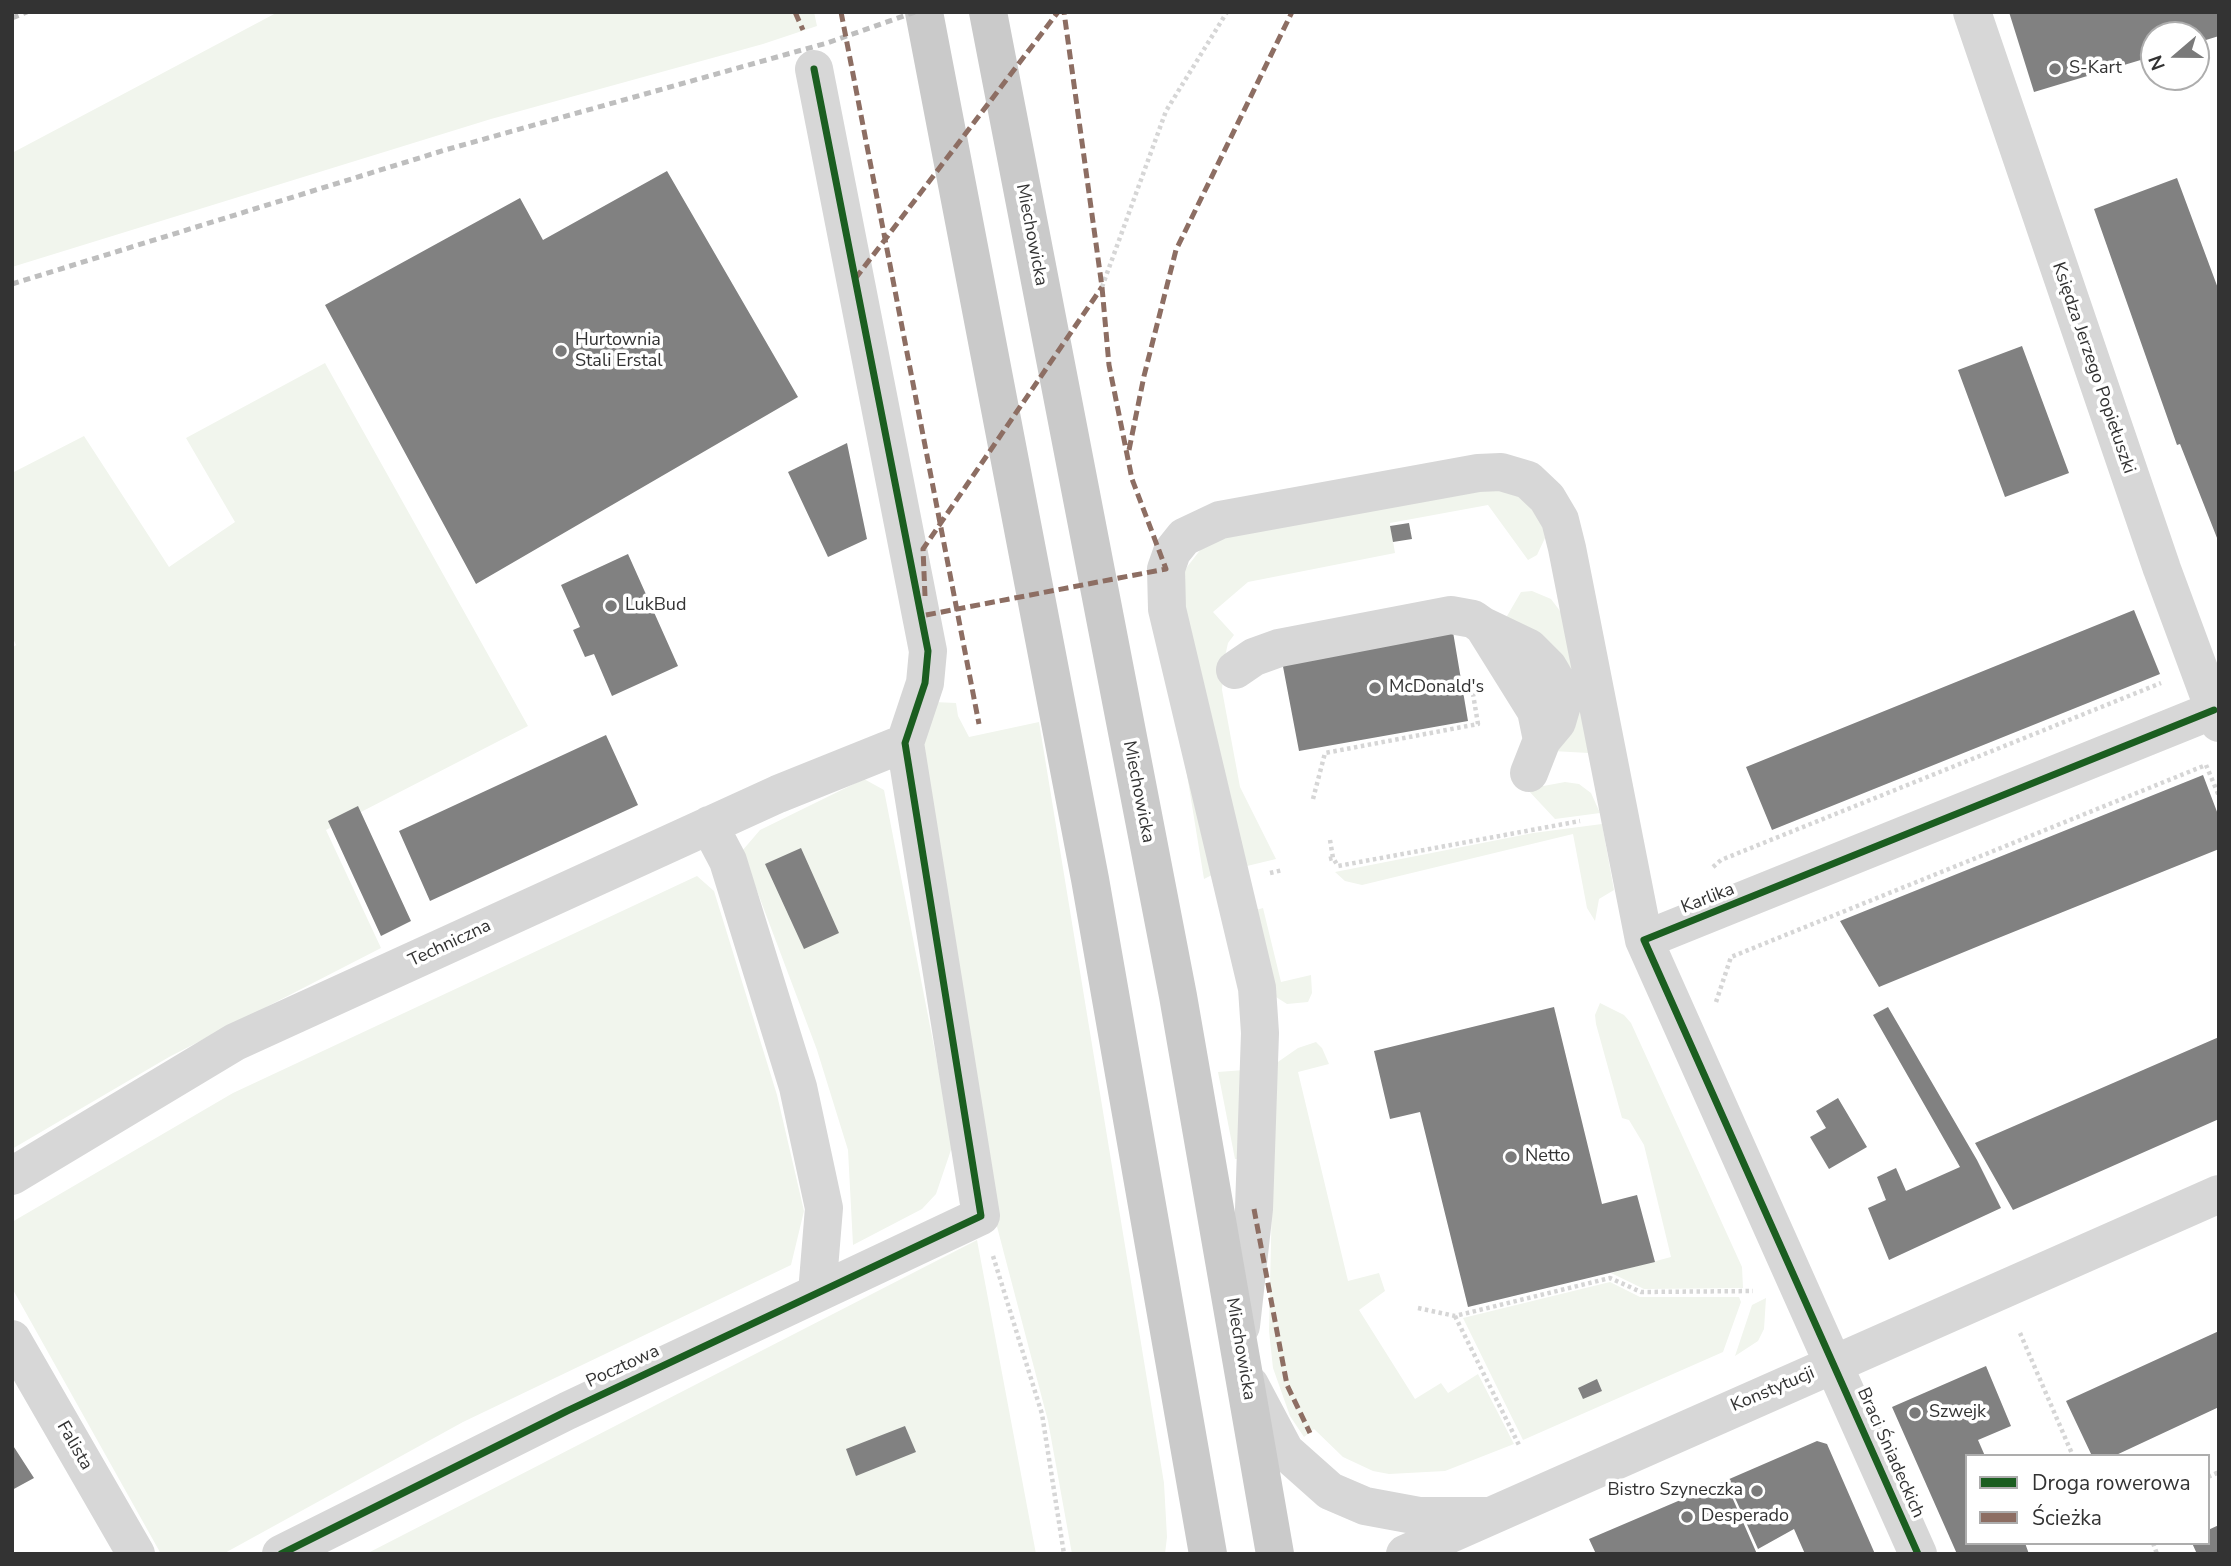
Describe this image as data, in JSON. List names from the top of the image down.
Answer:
{
  "streets": {
    "main road": ["Miechowicka"],
    "street": [
      "Księdza Jerzego Popiełuszki",
      "Karlika",
      "Techniczna",
      "Pocztowa",
      "Konstytucji",
      "Falista",
      "Braci Śniadeckich"
    ]
  },
  "crossings": [
    ["Księdza Jerzego Popiełuszki", "Karlika"],
    ["Konstytucji", "Braci Śniadeckich"]
  ],
  "places": [
    "S-Kart",
    "Hurtownia Stali Erstal",
    "LukBud",
    "McDonald's",
    "Netto",
    "Szwejk",
    "Bistro Szyneczka",
    "Desperado"
  ],
  "legend": ["Droga rowerowa", "Ścieżka"],
  "north": "left"
}
